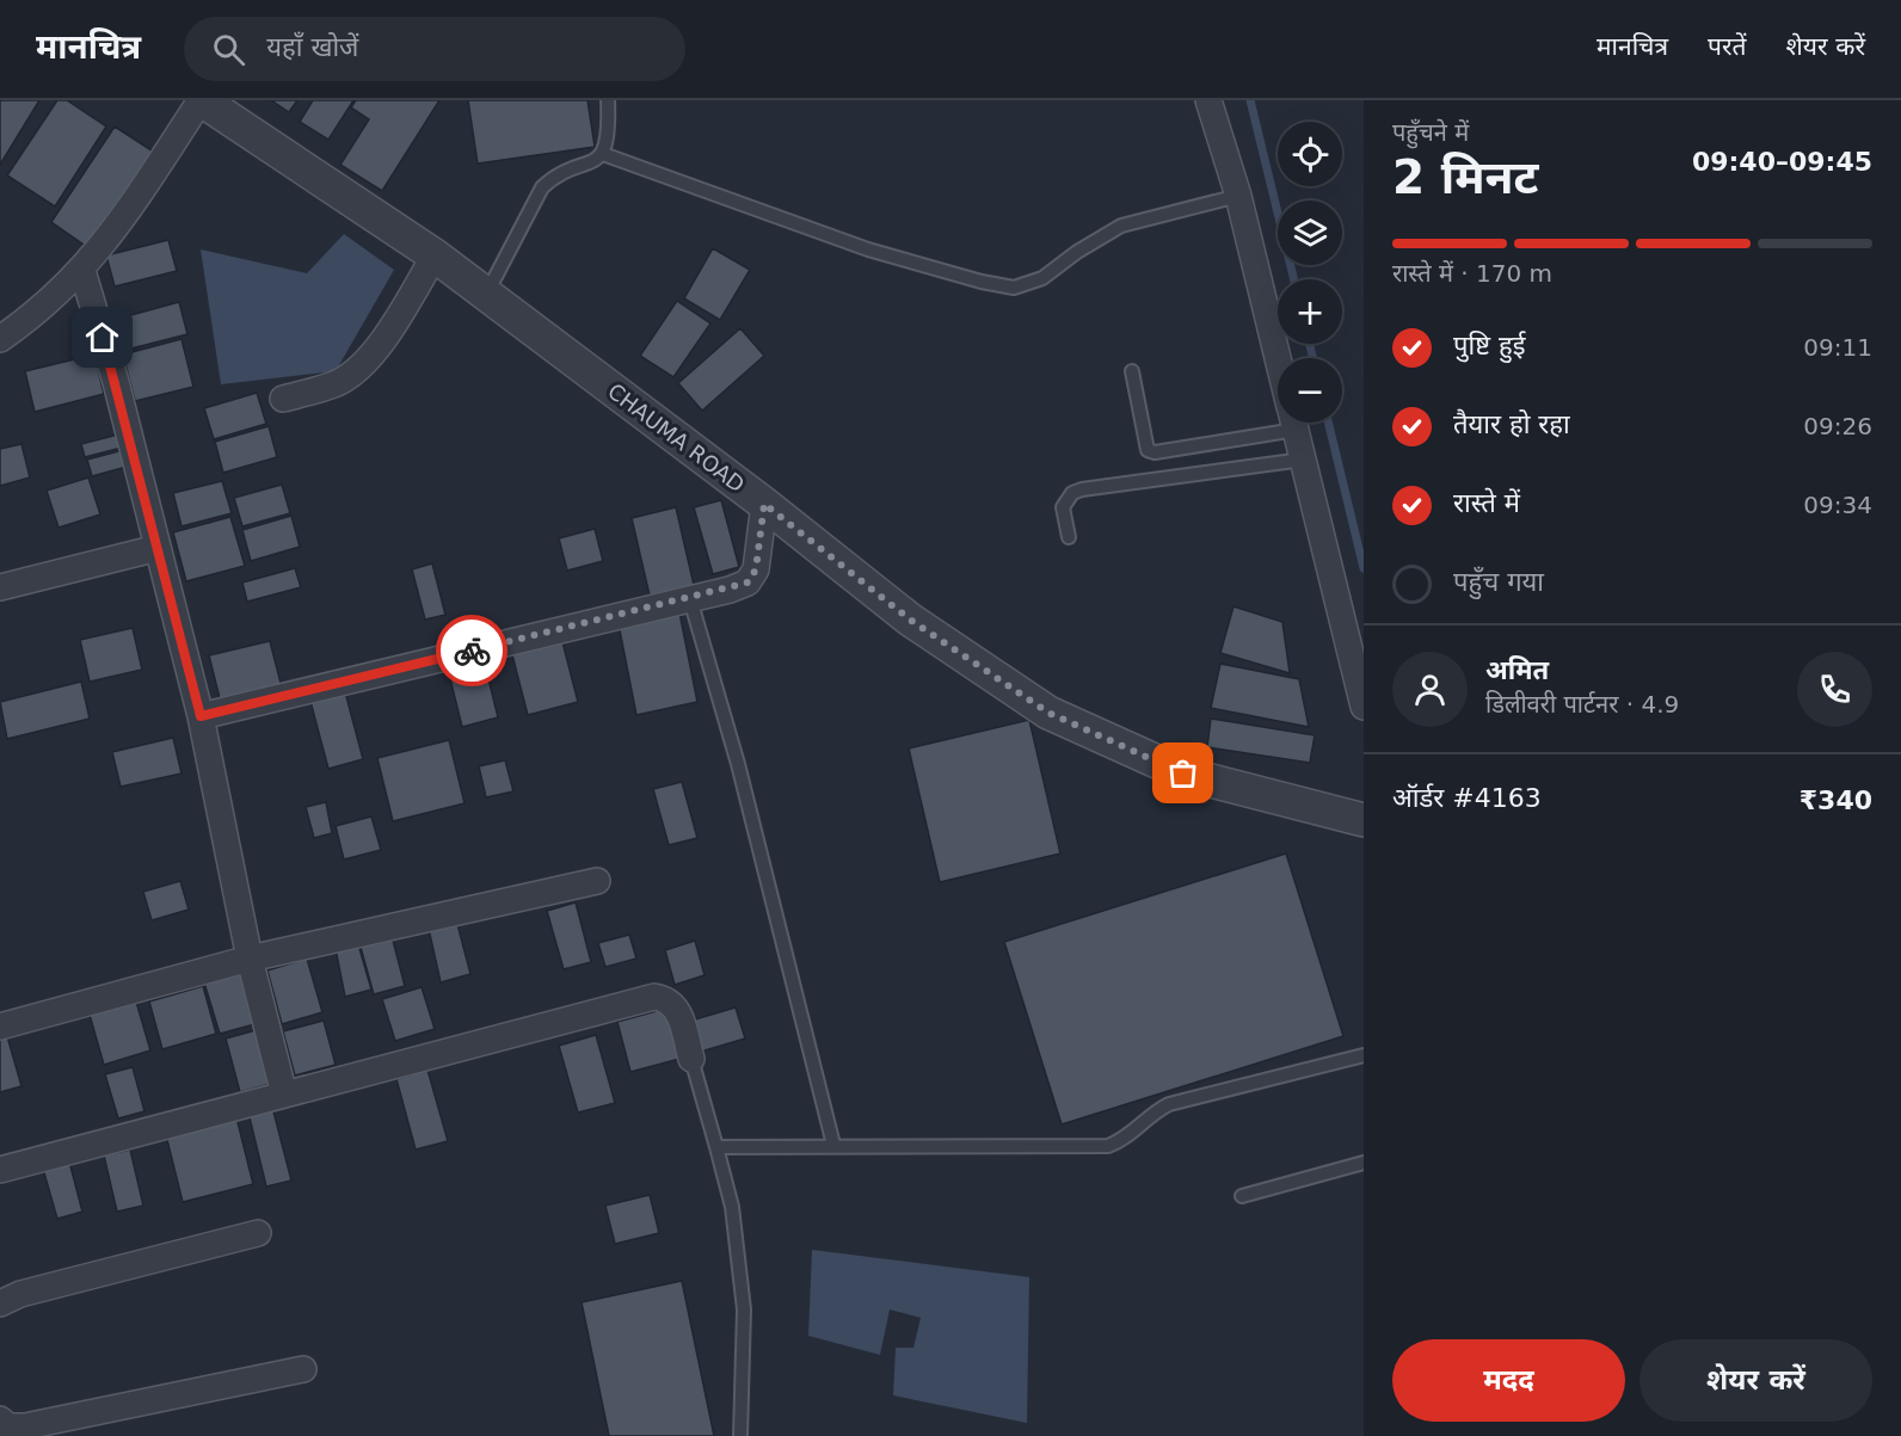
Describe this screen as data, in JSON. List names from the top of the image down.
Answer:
{
  "streets": {
    "street": ["CHAUMA ROAD"]
  },
  "page": {
    "header": "मानचित्र",
    "search": "यहाँ खोजें",
    "nav": ["मानचित्र", "परतें", "शेयर करें"],
    "heading": ["2 मिनट", "पहुँचने में", "09:40–09:45"],
    "panel": [
      "अमित",
      "डिलीवरी पार्टनर · 4.9",
      "ऑर्डर #4163",
      "₹340"
    ],
    "map_buttons": ["+", "−"],
    "bar": "रास्ते में · 170 m",
    "list": [
      ["पुष्टि हुई", "09:11"],
      ["तैयार हो रहा", "09:26"],
      ["रास्ते में", "09:34"],
      "पहुँच गया"
    ],
    "buttons": ["मदद", "शेयर करें"]
  }
}
